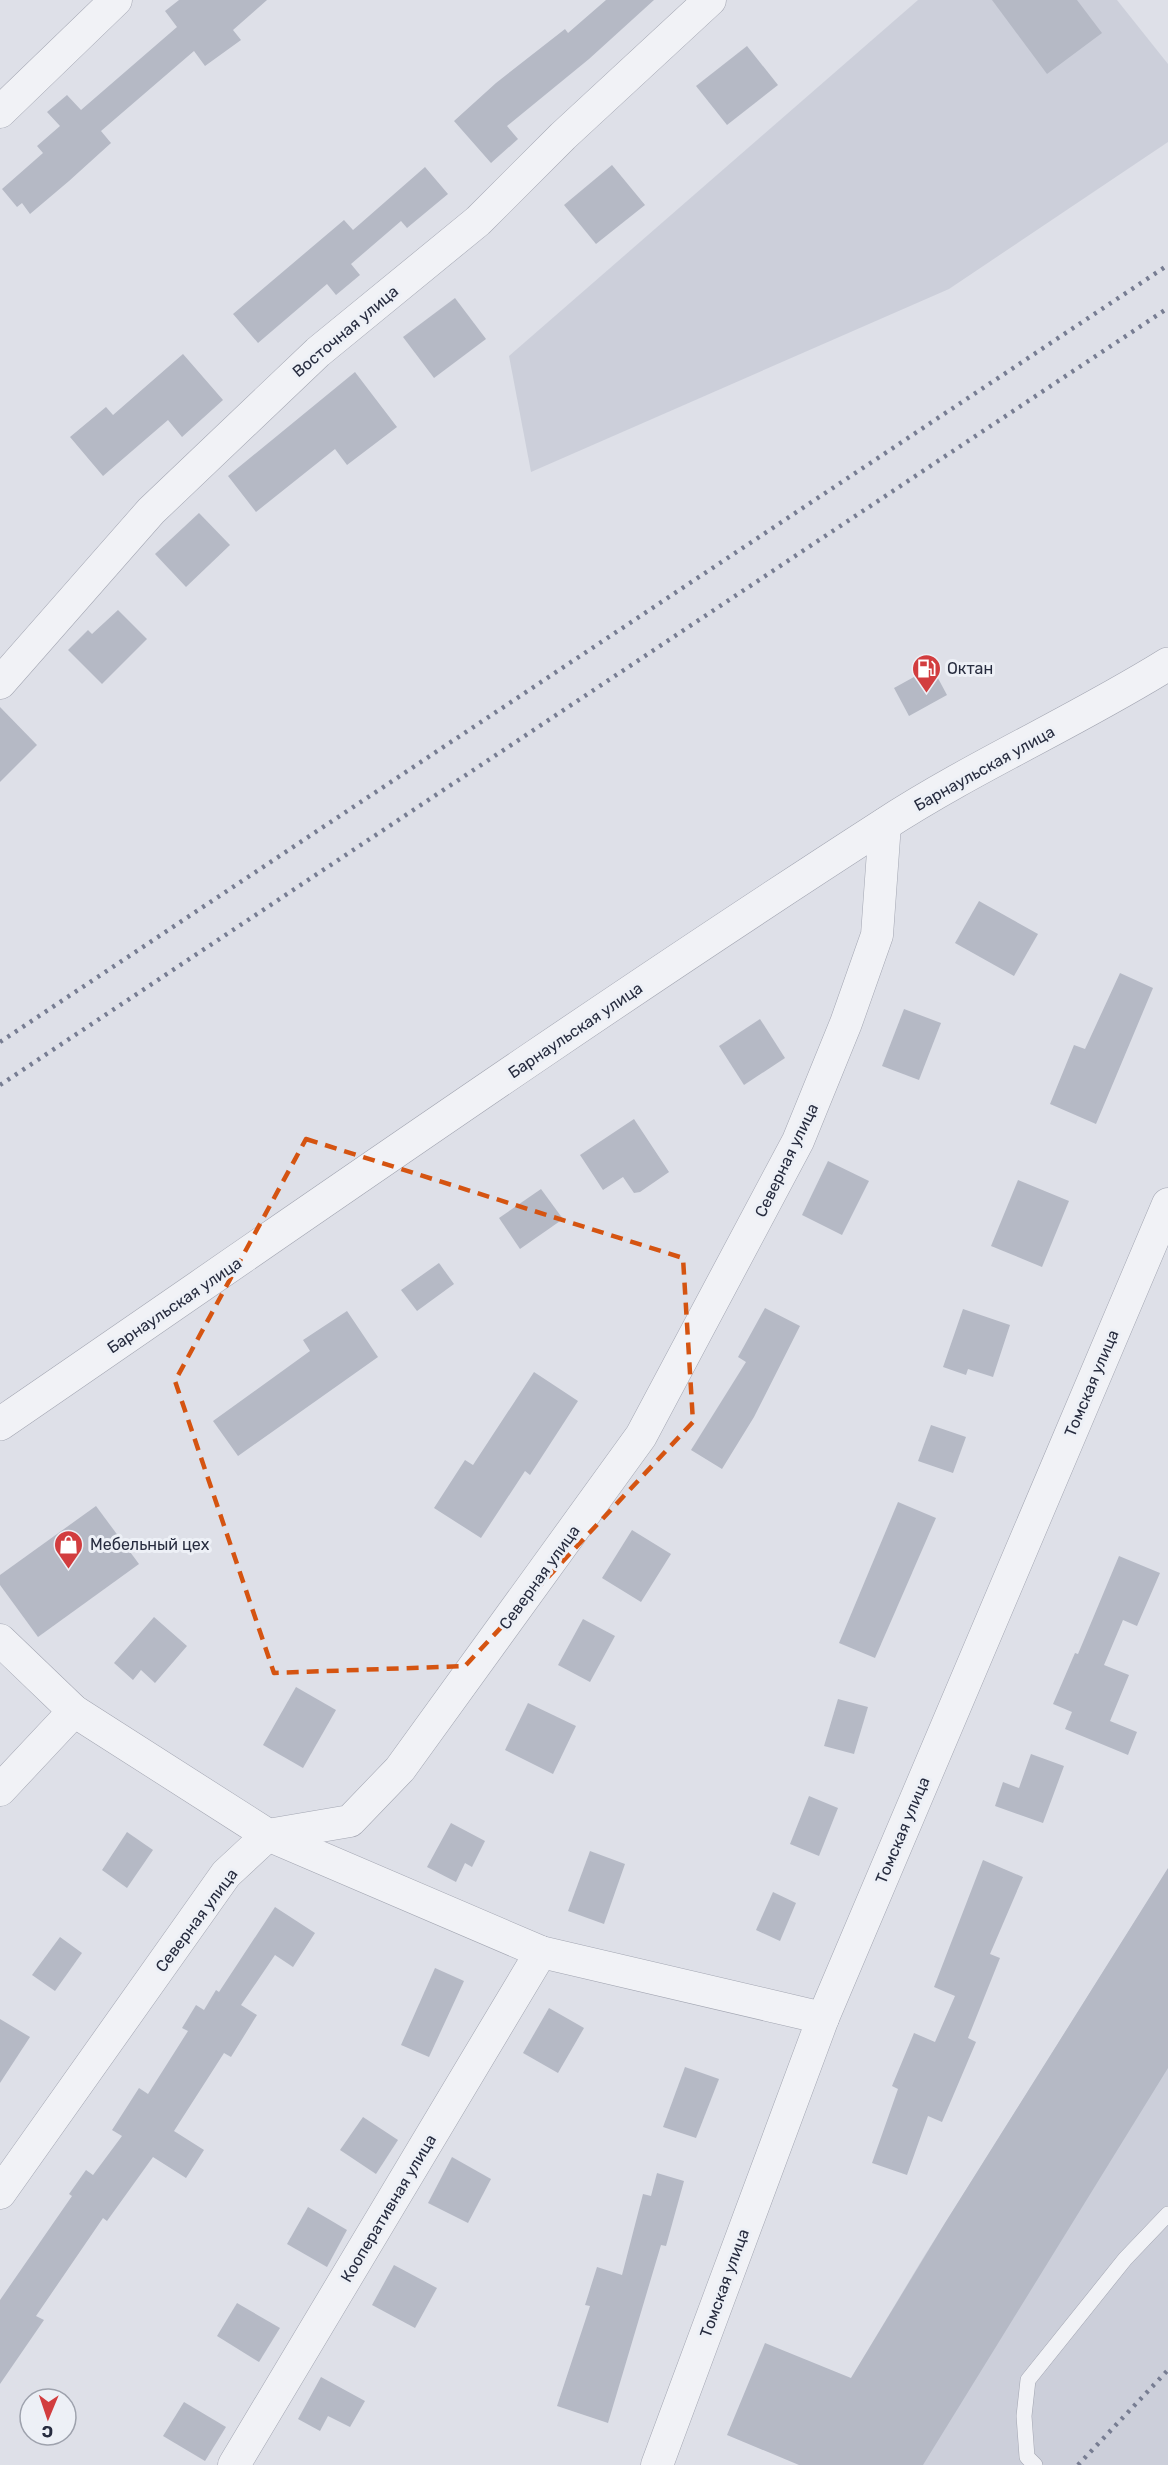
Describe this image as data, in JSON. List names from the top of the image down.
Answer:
{
  "streets": {
    "street": [
      "Восточная улица",
      "Барнаульская улица",
      "Северная улица",
      "Томская улица",
      "Кооперативная улица"
    ]
  },
  "crossings": [
    ["Барнаульская улица", "Северная улица"]
  ],
  "places": {
    "fuel station": ["Октан"],
    "shop": ["Мебельный цех"]
  },
  "north": "bottom"
}
